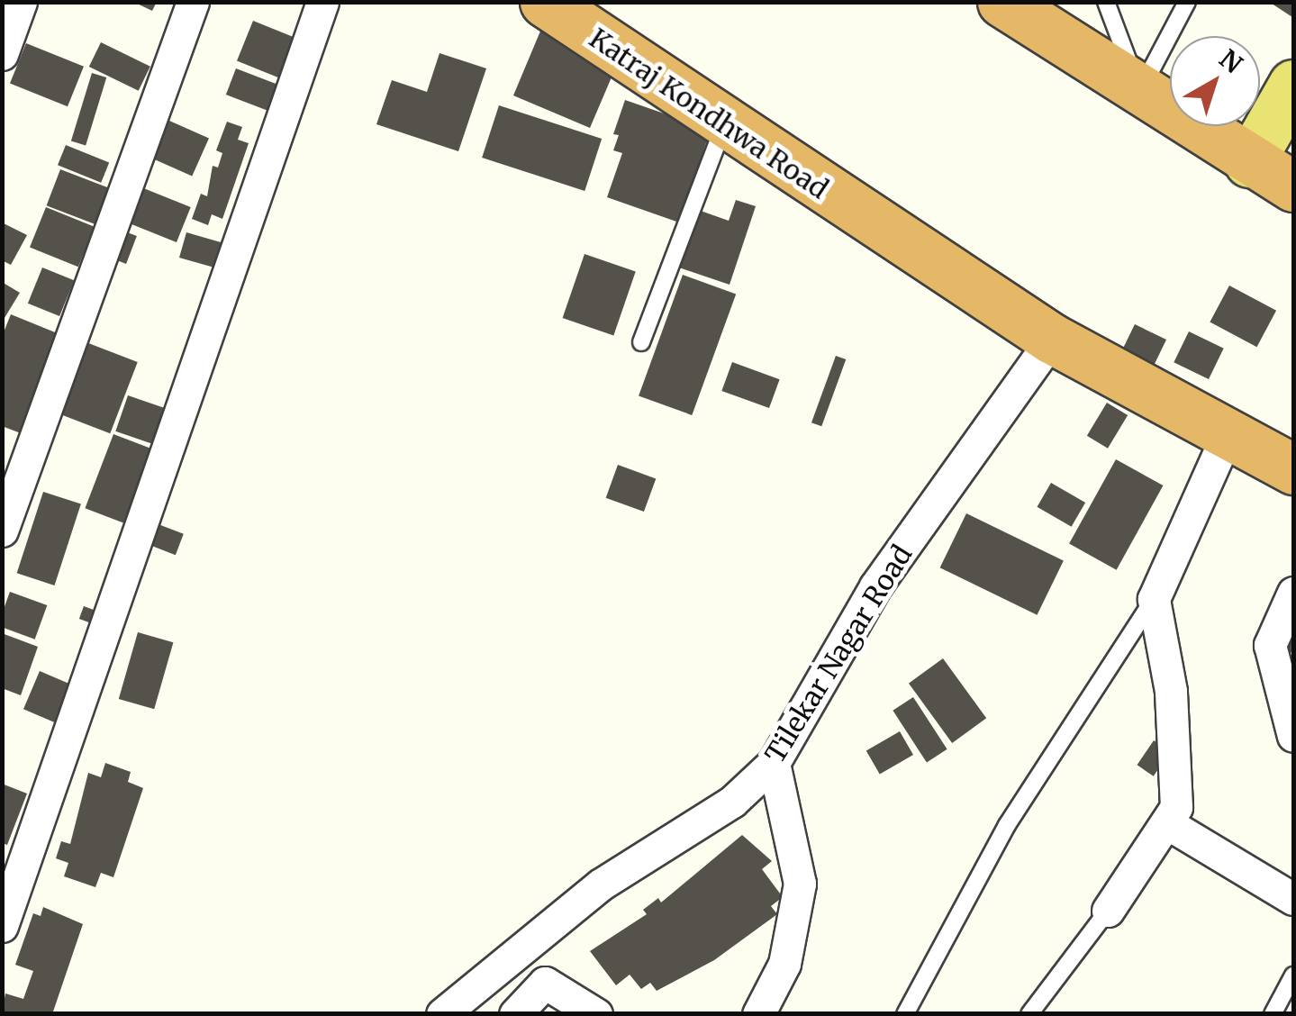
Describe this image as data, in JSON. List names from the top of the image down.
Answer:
{
  "streets": {
    "highway": ["Katraj Kondhwa Road"],
    "street": ["Tilekar Nagar Road"]
  },
  "crossings": [
    ["Katraj Kondhwa Road", "Tilekar Nagar Road"]
  ],
  "north": "top right"
}
